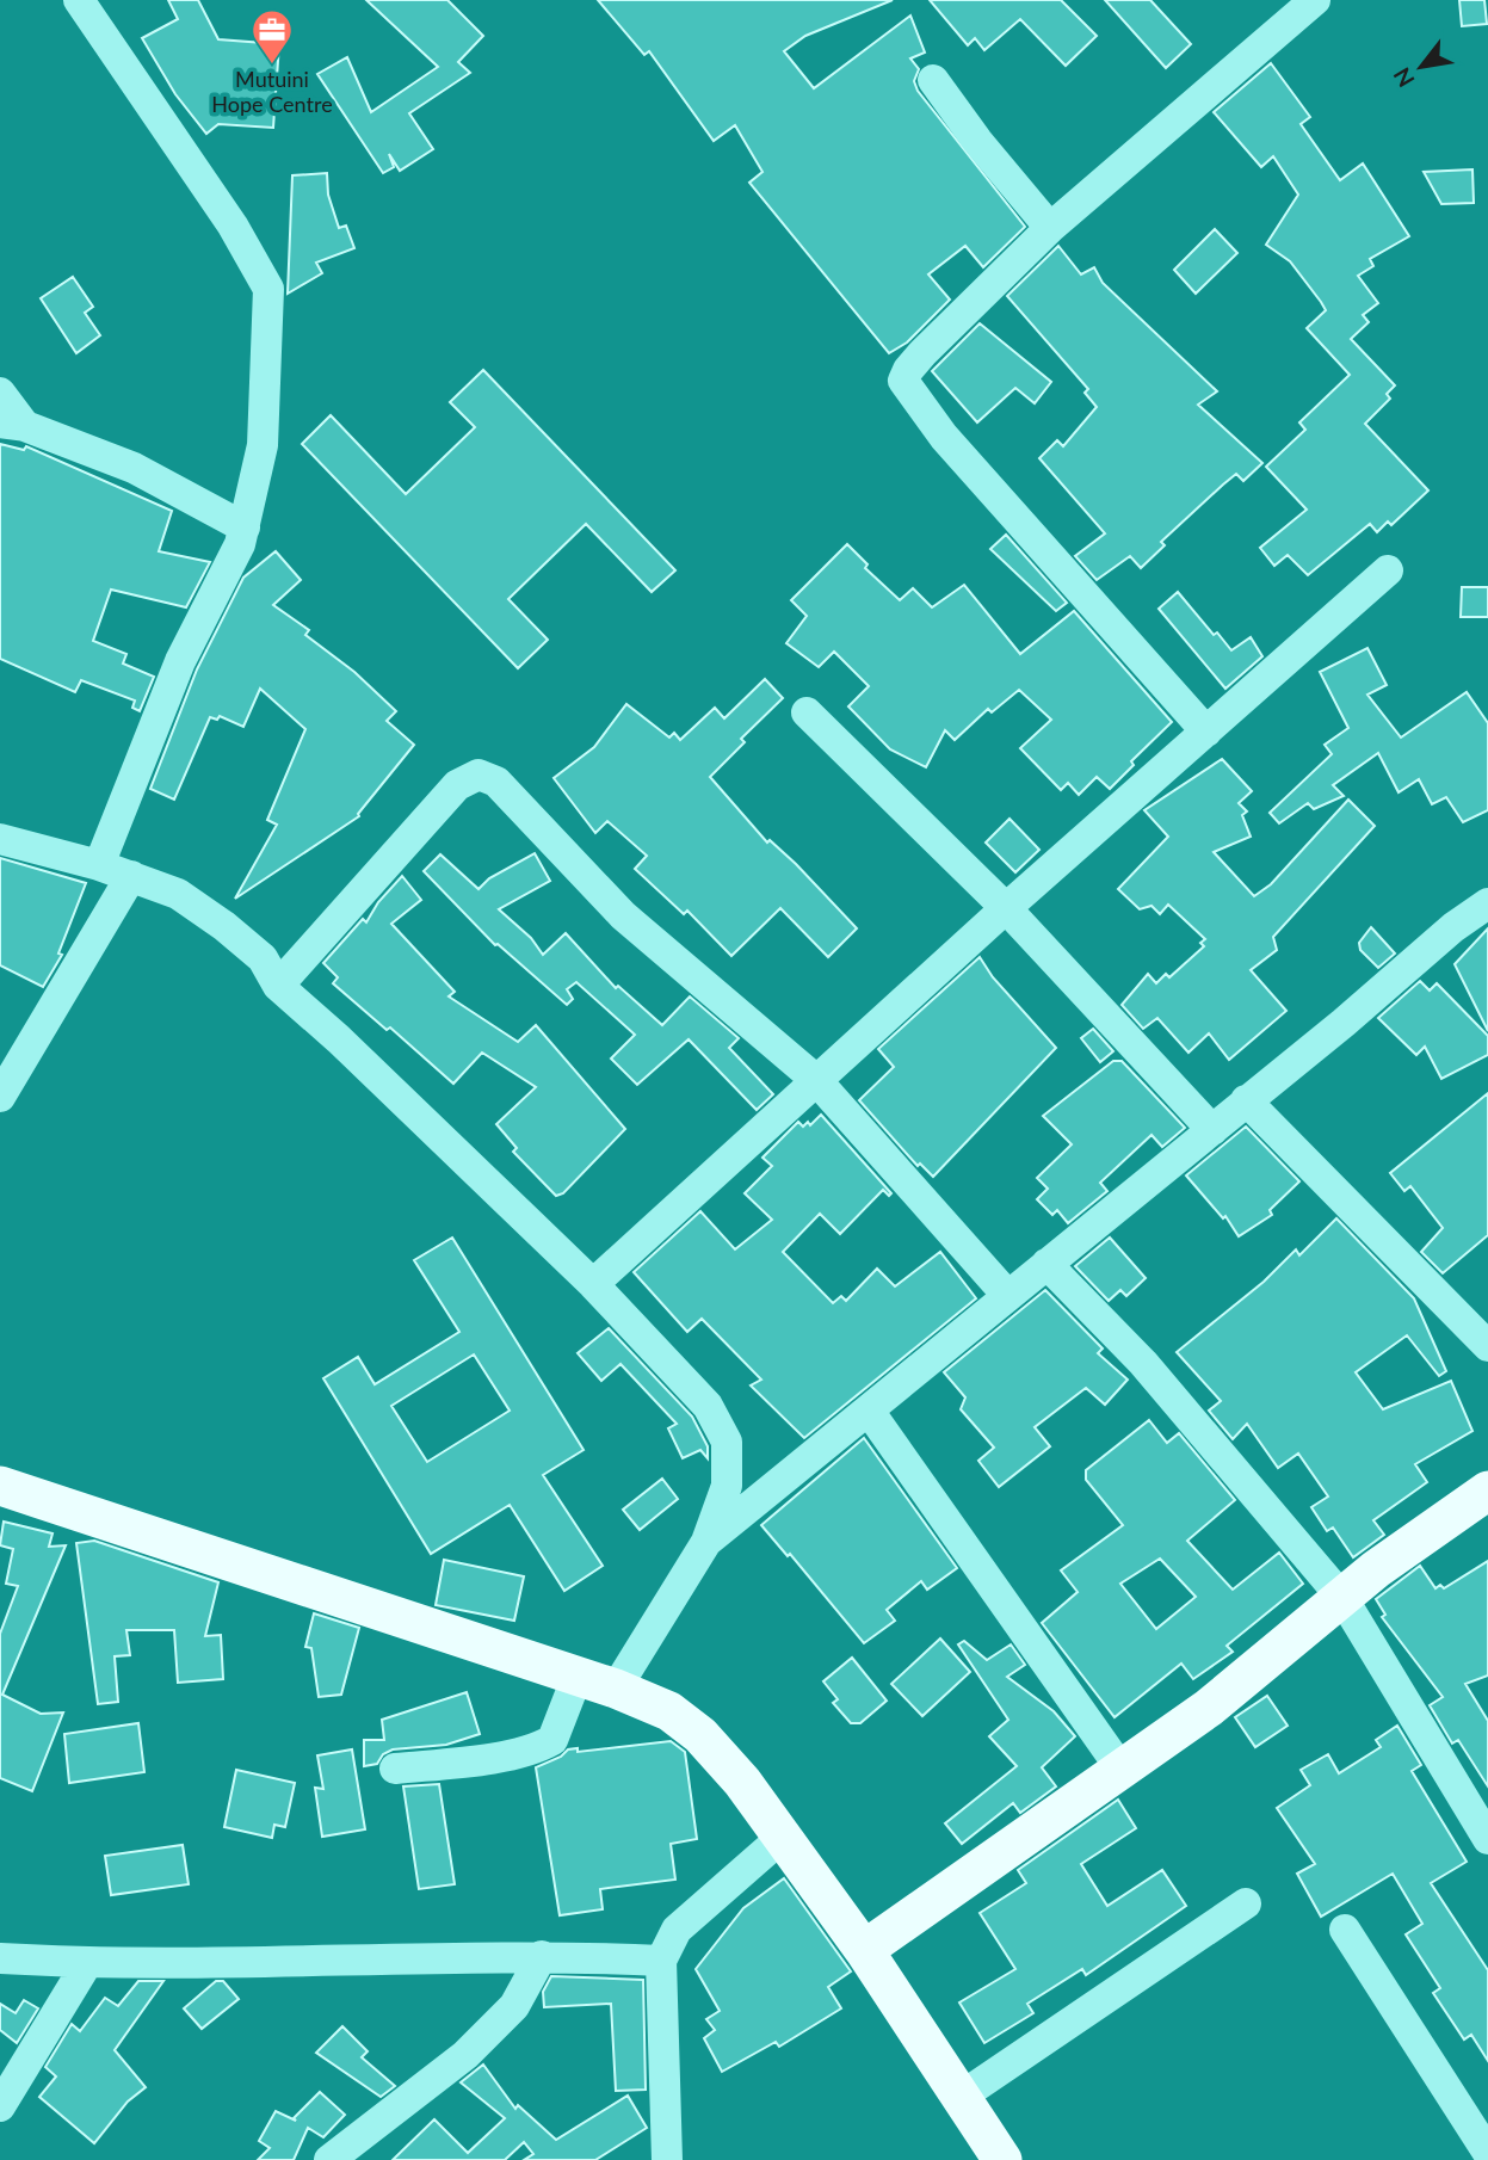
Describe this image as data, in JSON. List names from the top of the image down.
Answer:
{
  "places": {
    "office": ["Mutuini Hope Centre"]
  },
  "north": "bottom left"
}
